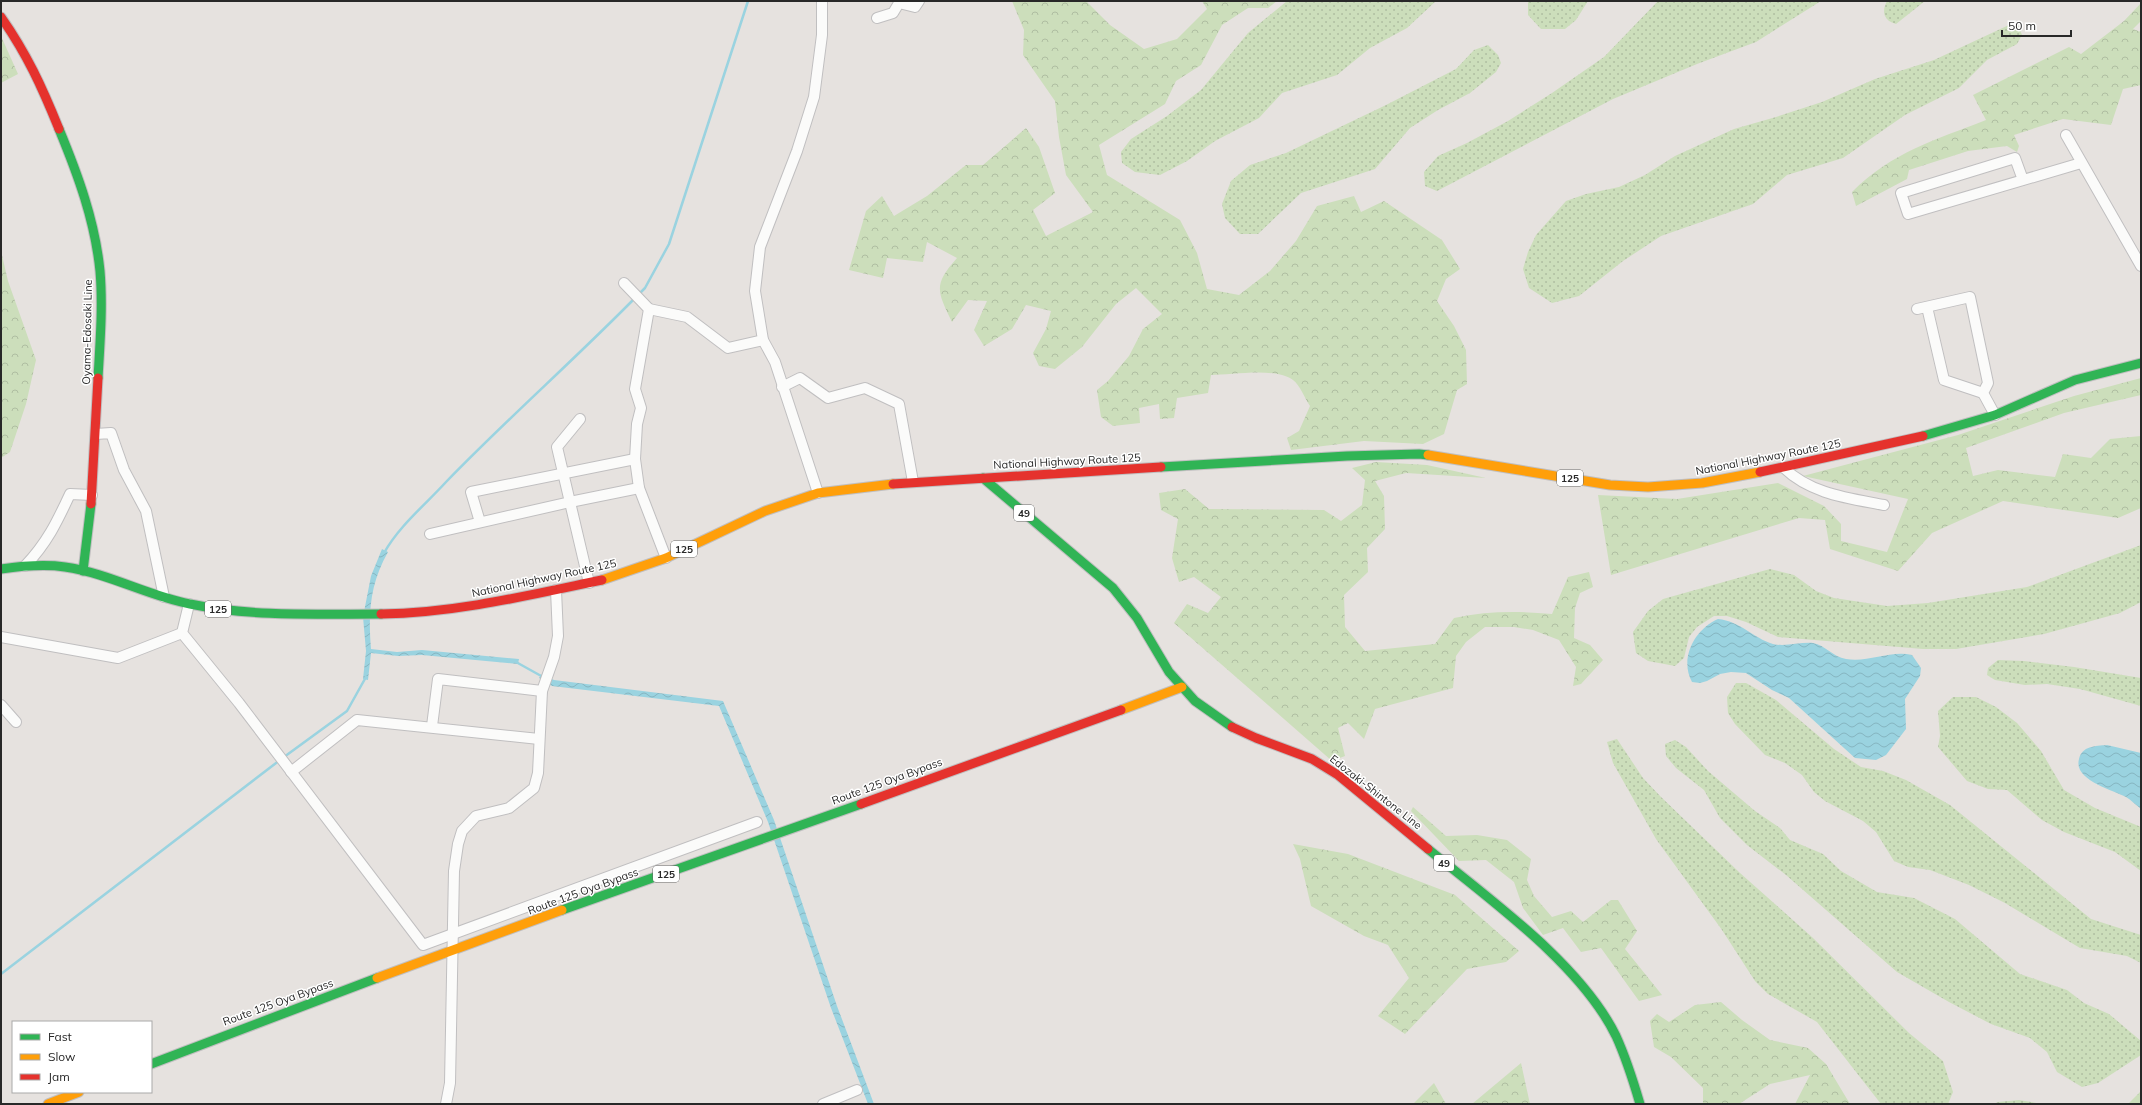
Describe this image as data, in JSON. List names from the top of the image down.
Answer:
{
  "streets": {
    "main road": [
      "Oyama-Edosaki Line",
      "National Highway Route 125",
      "125",
      "49",
      "Route 125 Oya Bypass",
      "Edozaki-Shintone Line"
    ]
  },
  "crossings": [
    ["Oyama-Edosaki Line", "National Highway Route 125"],
    ["National Highway Route 125", "Edozaki-Shintone Line"],
    ["Route 125 Oya Bypass", "Edozaki-Shintone Line"]
  ],
  "legend": ["Fast", "Slow", "Jam"],
  "scale_bar": "50 m"
}
